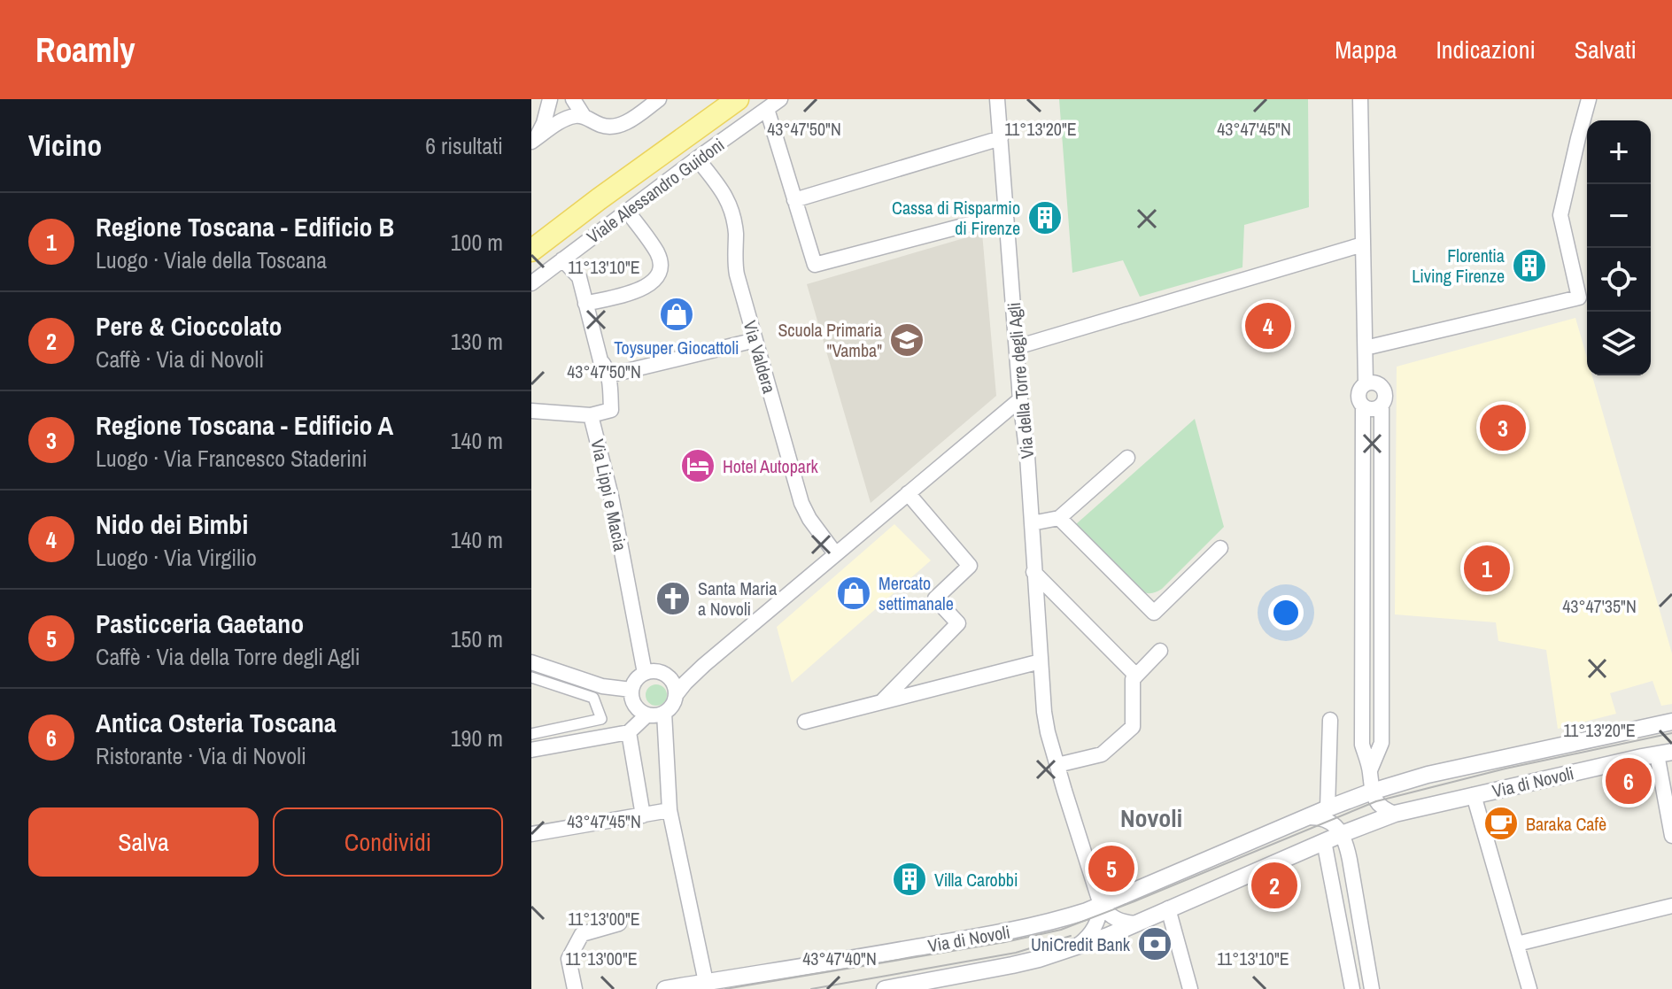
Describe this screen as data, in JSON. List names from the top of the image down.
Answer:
{
  "streets": {
    "main road": ["Viale Alessandro Guidoni"],
    "street": [
      "Via Valdera",
      "Via della Torre degli Agli",
      "Via Lippi e Macia",
      "Via di Novoli"
    ]
  },
  "crossings": [
    ["Viale Alessandro Guidoni", "Via Valdera"],
    ["Viale Alessandro Guidoni", "Via Lippi e Macia"],
    ["Via della Torre degli Agli", "Via di Novoli"]
  ],
  "districts": ["Novoli"],
  "places": {
    "building": ["Cassa di Risparmio di Firenze", "Florentia Living Firenze", "Villa Carobbi"],
    "shop": ["Toysuper Giocattoli", "Mercato settimanale"],
    "school or university": ["Scuola Primaria \"Vamba\""],
    "hotel": ["Hotel Autopark"],
    "church": ["Santa Maria a Novoli"],
    "cafe": ["Baraka Cafè"],
    "bank": ["UniCredit Bank"]
  },
  "page": {
    "header": "Roamly",
    "nav": ["Mappa", "Indicazioni", "Salvati"],
    "heading": ["Vicino", "6 risultati"],
    "map_buttons": ["+", "−"],
    "list": [
      {
        "mark": "1",
        "name": "Regione Toscana - Edificio B",
        "note": "Luogo · Viale della Toscana",
        "value": "100 m"
      },
      {
        "mark": "2",
        "name": "Pere & Cioccolato",
        "note": "Caffè · Via di Novoli",
        "value": "130 m"
      },
      {
        "mark": "3",
        "name": "Regione Toscana - Edificio A",
        "note": "Luogo · Via Francesco Staderini",
        "value": "140 m"
      },
      {
        "mark": "4",
        "name": "Nido dei Bimbi",
        "note": "Luogo · Via Virgilio",
        "value": "140 m"
      },
      {
        "mark": "5",
        "name": "Pasticceria Gaetano",
        "note": "Caffè · Via della Torre degli Agli",
        "value": "150 m"
      },
      {
        "mark": "6",
        "name": "Antica Osteria Toscana",
        "note": "Ristorante · Via di Novoli",
        "value": "190 m"
      }
    ],
    "pins": [
      "4",
      "3",
      "1",
      "6",
      "5",
      "2"
    ],
    "buttons": ["Salva", "Condividi"]
  },
  "coordinates": [
    "43°47'50\"N",
    "11°13'20\"E",
    "43°47'45\"N",
    "11°13'10\"E",
    "43°47'35\"N",
    "11°13'00\"E",
    "43°47'40\"N"
  ]
}
